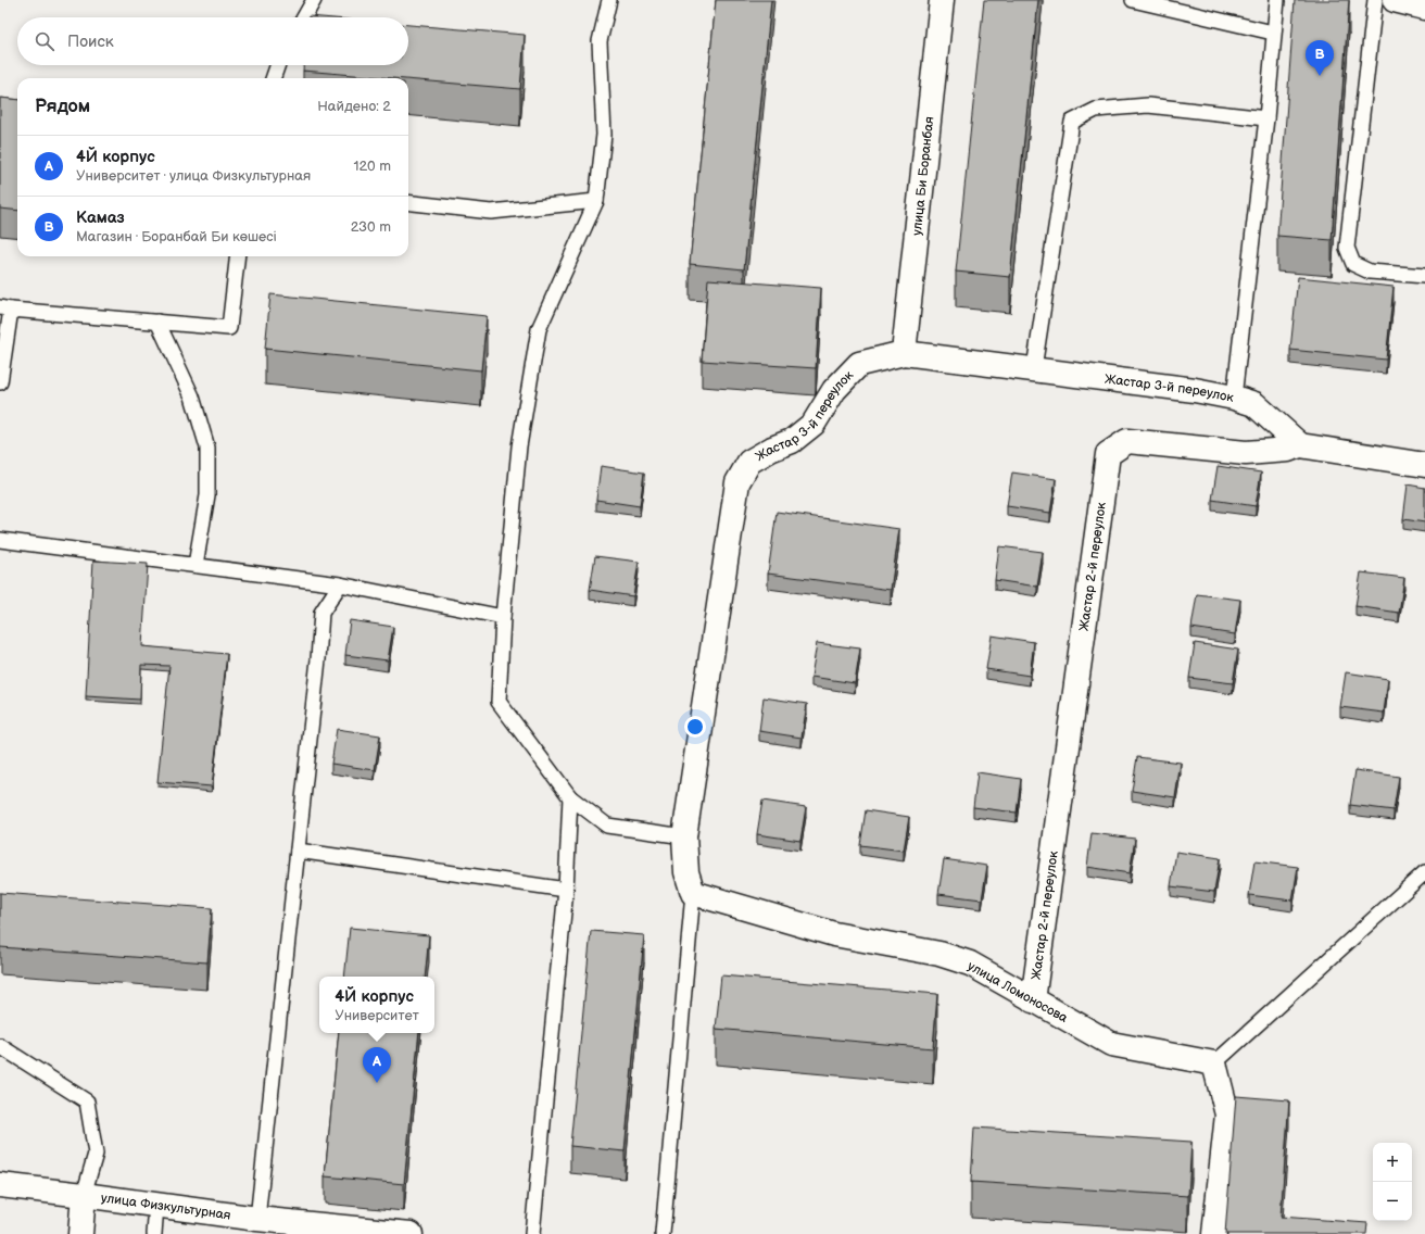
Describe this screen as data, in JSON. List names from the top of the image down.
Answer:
{
  "streets": {
    "street": [
      "улица Би Боранбая",
      "Жастар 3-й переулок",
      "Жастар 2-й переулок",
      "улица Ломоносова",
      "улица Физкультурная"
    ]
  },
  "crossings": [
    ["улица Би Боранбая", "Жастар 3-й переулок"],
    ["Жастар 3-й переулок", "Жастар 2-й переулок"],
    ["Жастар 3-й переулок", "улица Ломоносова"],
    ["Жастар 2-й переулок", "улица Ломоносова"]
  ],
  "page": {
    "search": "Поиск",
    "pins": ["B", "A"],
    "heading": ["Рядом", "Найдено: 2"],
    "list": [
      {
        "mark": "A",
        "name": "4Й корпус",
        "note": "Университет · улица Физкультурная",
        "value": "120 m"
      },
      {
        "mark": "B",
        "name": "Камаз",
        "note": "Магазин · Боранбай Би көшесі",
        "value": "230 m"
      }
    ],
    "popup": ["4Й корпус", "Университет"],
    "map_buttons": ["+", "−"]
  }
}
